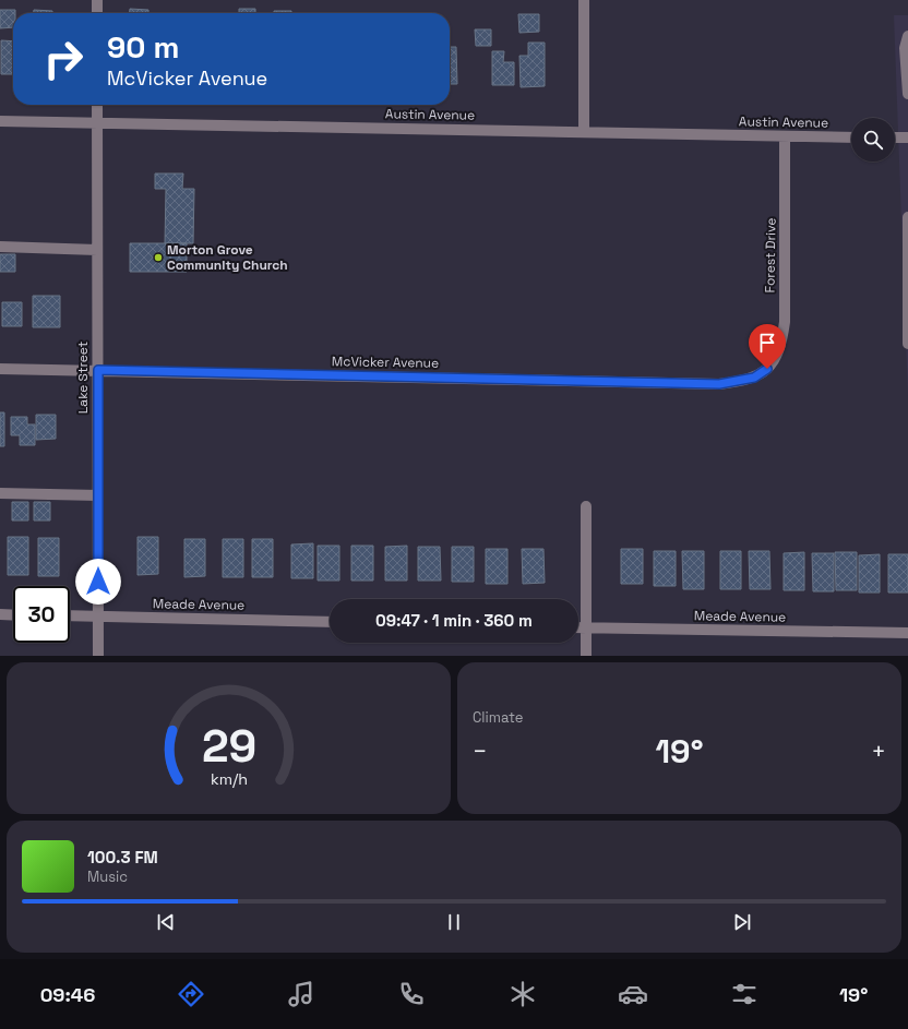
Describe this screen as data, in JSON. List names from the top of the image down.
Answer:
{
  "streets": {
    "street": [
      "Austin Avenue",
      "Forest Drive",
      "McVicker Avenue",
      "Lake Street",
      "Meade Avenue"
    ]
  },
  "crossings": [
    ["Austin Avenue", "Forest Drive"],
    ["Austin Avenue", "Lake Street"],
    ["Forest Drive", "McVicker Avenue"],
    ["McVicker Avenue", "Lake Street"],
    ["Lake Street", "Meade Avenue"]
  ],
  "places": ["Morton Grove Community Church"],
  "page": {
    "turn": ["90 m", "McVicker Avenue"],
    "limit": "30",
    "trip": "09:47 · 1 min · 360 m",
    "tile": "Climate",
    "heat": ["−", "19°", "+"],
    "song": ["100.3 FM", "Music"],
    "tabs": ["09:46", "19°"],
    "gauge": ["29", "km/h"]
  }
}
